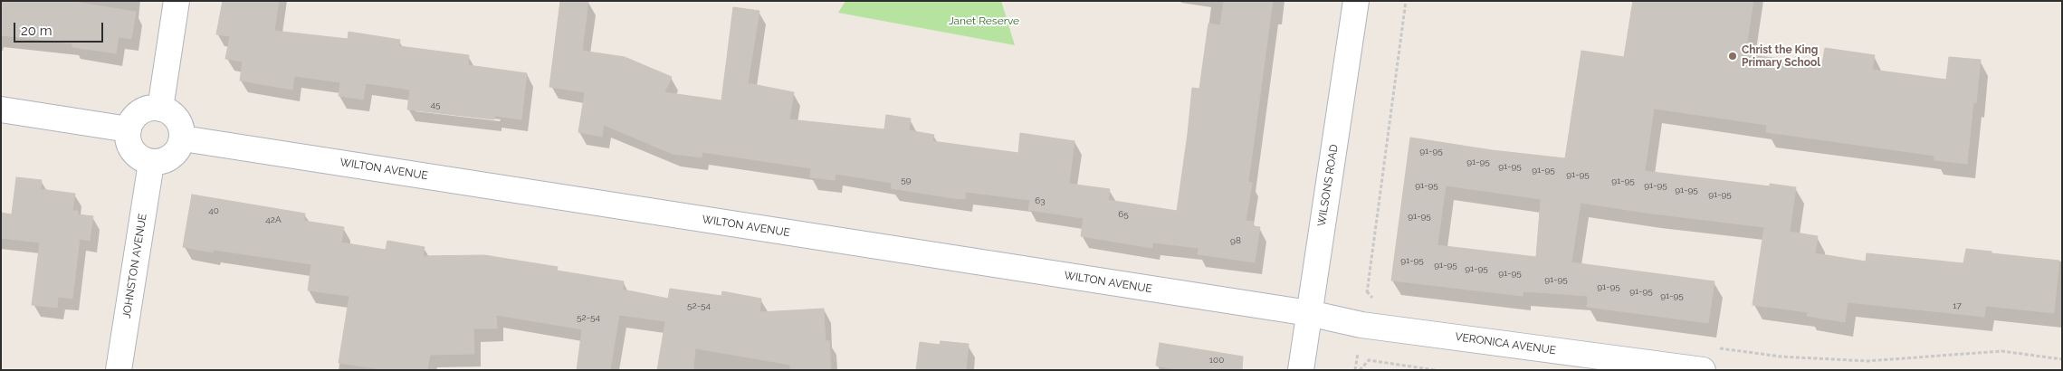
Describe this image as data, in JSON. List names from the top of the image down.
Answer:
{
  "streets": {
    "street": [
      "WILTON AVENUE",
      "WILSONS ROAD",
      "JOHNSTON AVENUE",
      "VERONICA AVENUE"
    ]
  },
  "crossings": [
    ["WILTON AVENUE", "WILSONS ROAD"],
    ["WILTON AVENUE", "JOHNSTON AVENUE"],
    ["WILTON AVENUE", "VERONICA AVENUE"],
    ["WILSONS ROAD", "VERONICA AVENUE"]
  ],
  "parks": ["Janet Reserve"],
  "places": ["Christ the King Primary School"],
  "house_numbers": [
    "45",
    "91-95",
    "91-95",
    "91-95",
    "91-95",
    "91-95",
    "59",
    "91-95",
    "91-95",
    "91-95",
    "91-95",
    "91-95",
    "63",
    "40",
    "65",
    "91-95",
    "42A",
    "98",
    "91-95",
    "91-95",
    "91-95",
    "91-95",
    "91-95",
    "91-95",
    "91-95",
    "91-95",
    "52-54",
    "17",
    "52-54",
    "100"
  ],
  "scale_bar": "20 m"
}
